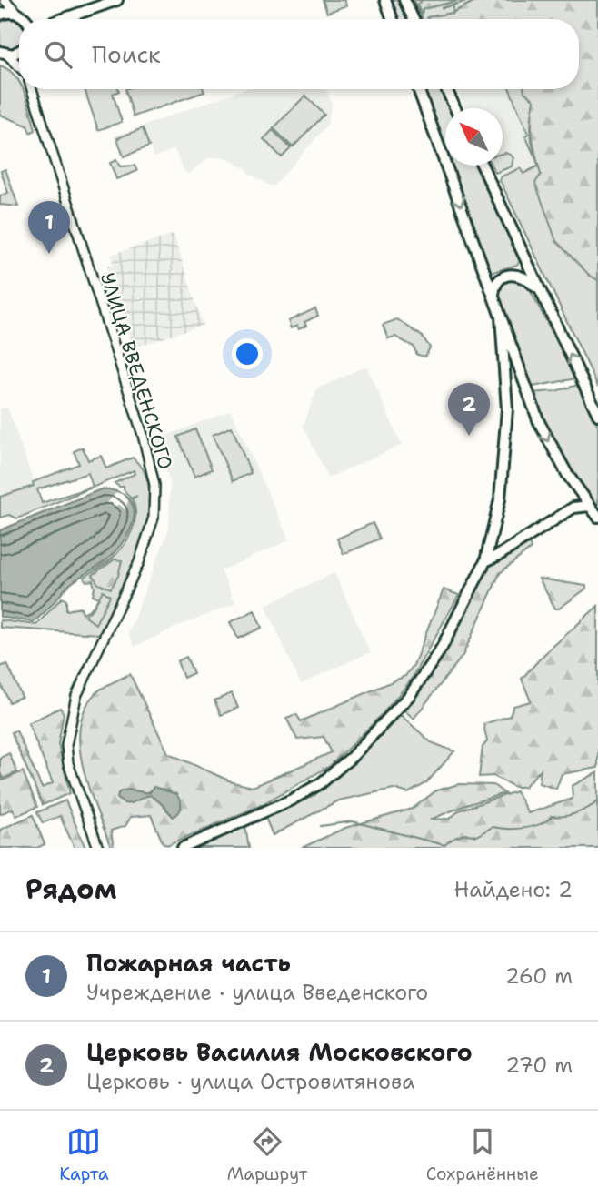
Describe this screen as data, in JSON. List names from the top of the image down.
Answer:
{
  "streets": {
    "street": ["УЛИЦА ВВЕДЕНСКОГО"]
  },
  "north": "top left",
  "page": {
    "search": "Поиск",
    "pins": ["1", "2"],
    "heading": ["Рядом", "Найдено: 2"],
    "list": [
      {
        "mark": "1",
        "name": "Пожарная часть",
        "note": "Учреждение · улица Введенского",
        "value": "260 m"
      },
      {
        "mark": "2",
        "name": "Церковь Василия Московского",
        "note": "Церковь · улица Островитянова",
        "value": "270 m"
      }
    ],
    "nav": ["Карта", "Маршрут", "Сохранённые"]
  }
}
